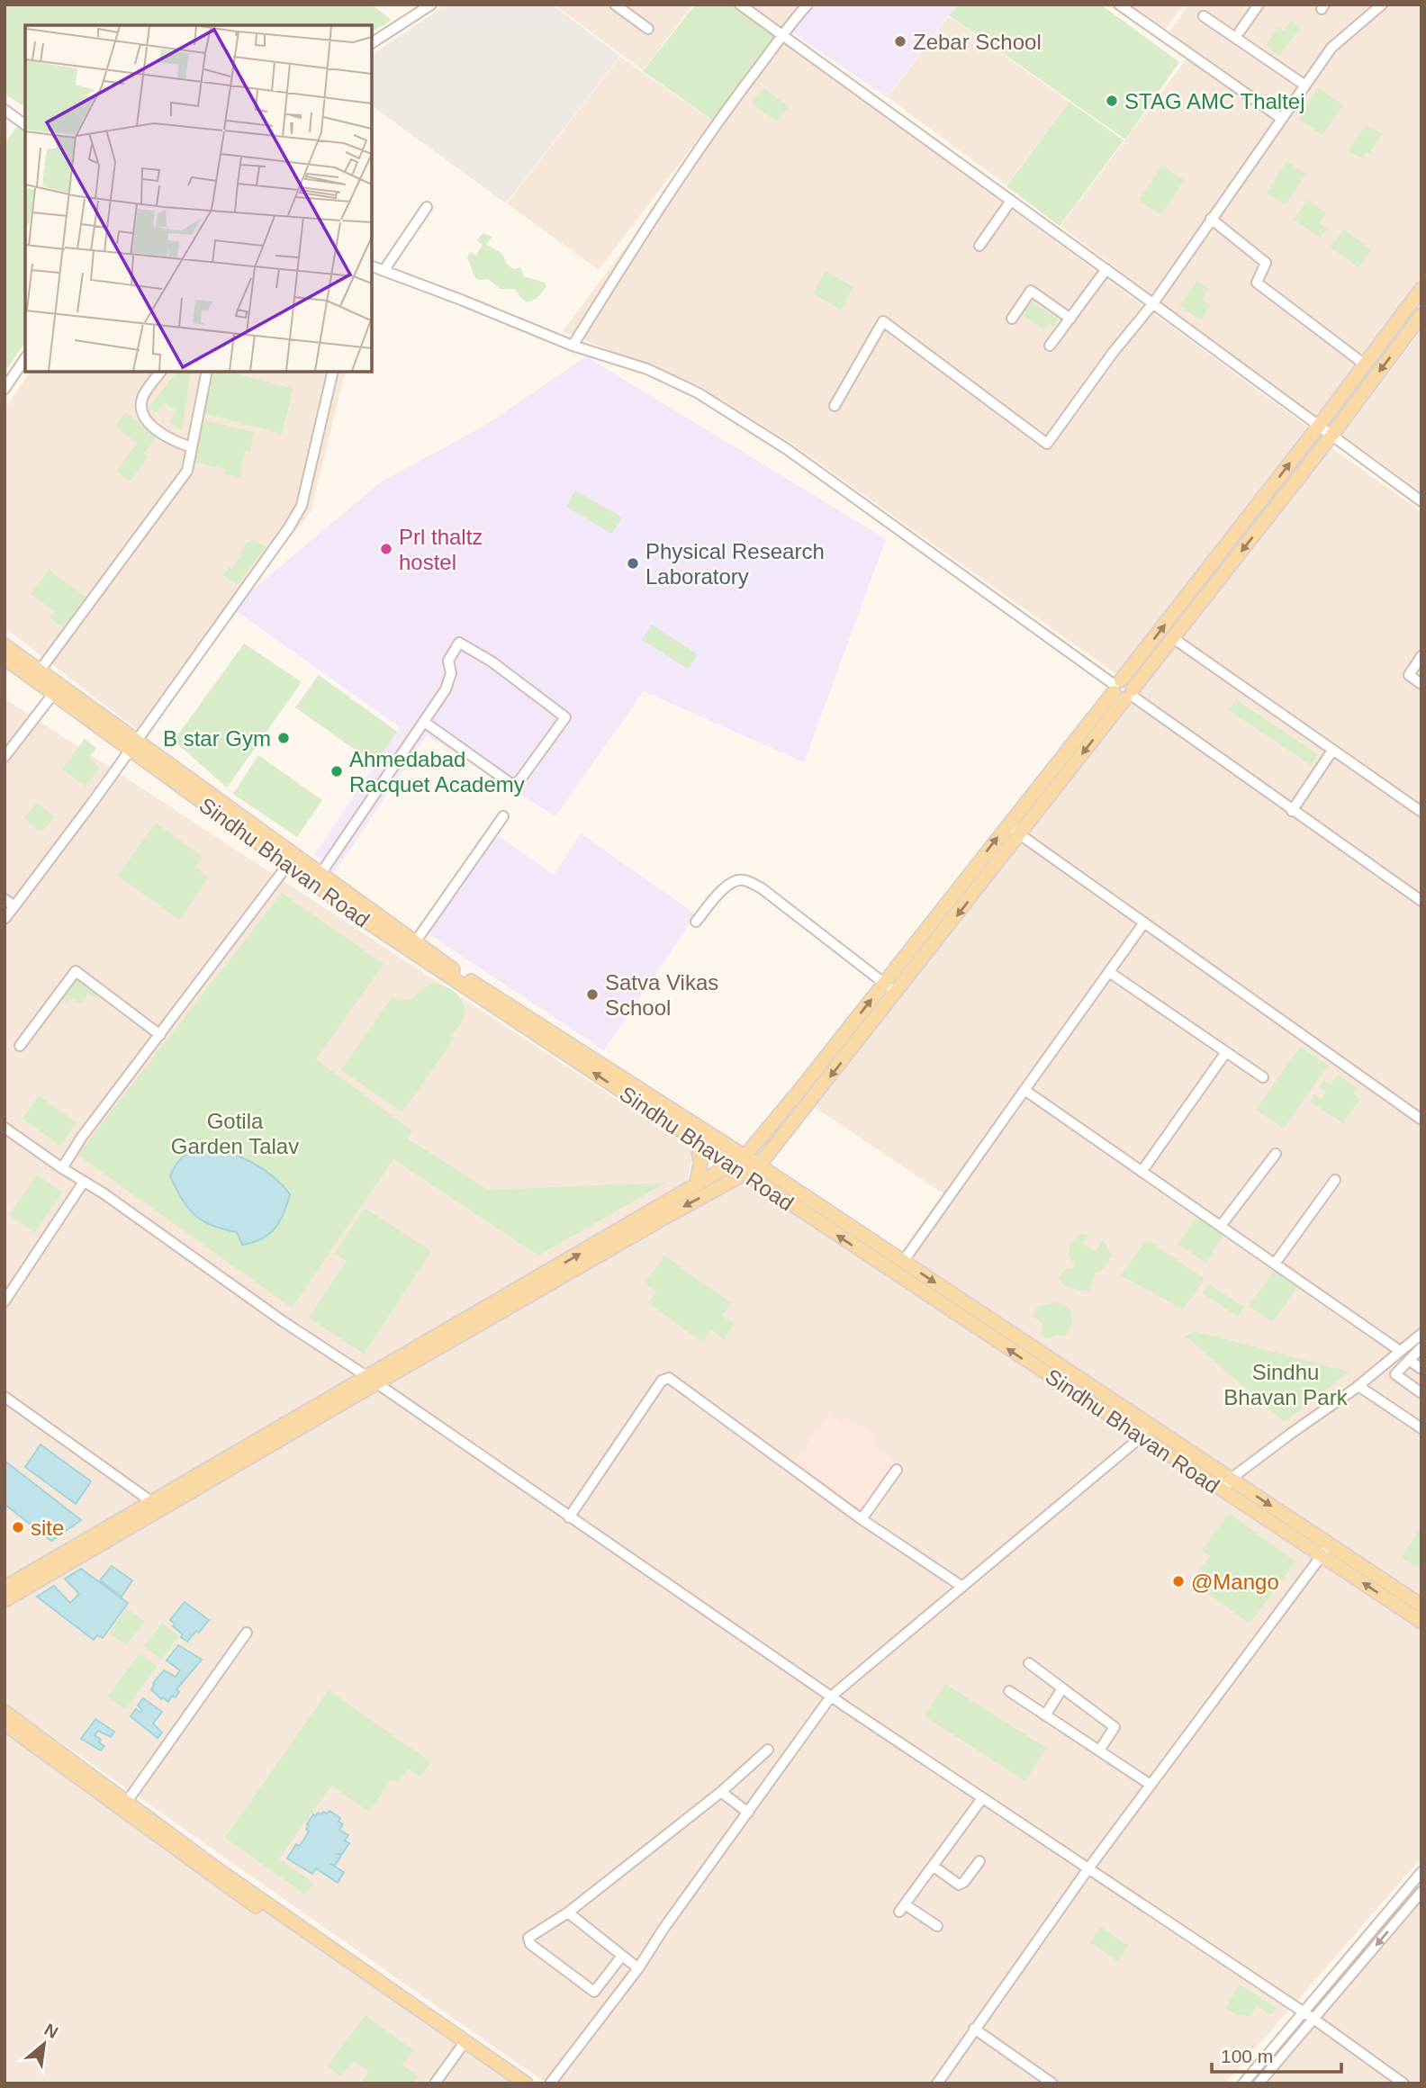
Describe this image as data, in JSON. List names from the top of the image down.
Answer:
{
  "streets": {
    "main road": ["Sindhu Bhavan Road"]
  },
  "parks": ["Gotila Garden Talav", "Sindhu Bhavan Park"],
  "places": [
    "Zebar School",
    "STAG AMC Thaltej",
    "Prl thaltz hostel",
    "Physical Research Laboratory",
    "B star Gym",
    "Ahmedabad Racquet Academy",
    "Satva Vikas School",
    "site",
    "@Mango"
  ],
  "scale_bar": "100 m",
  "north": "top right"
}
